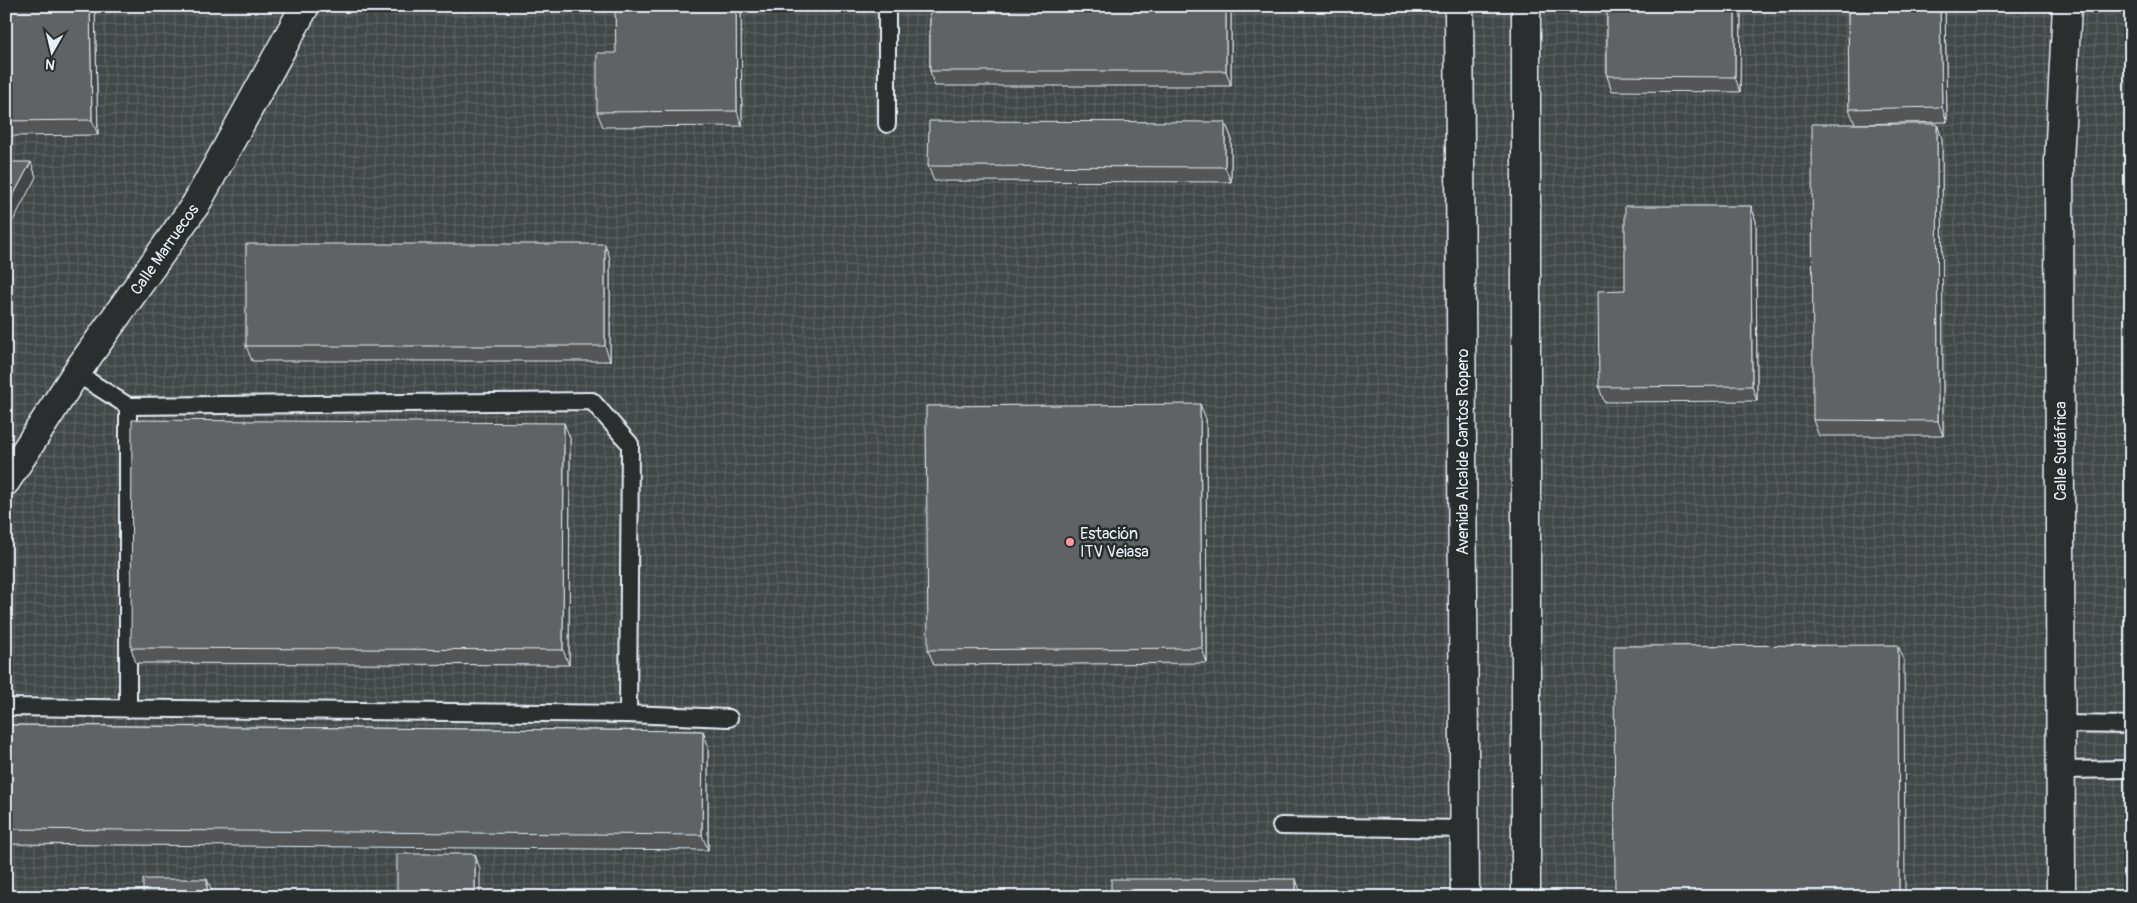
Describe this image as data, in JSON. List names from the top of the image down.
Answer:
{
  "streets": {
    "main road": ["Calle Marruecos", "Calle Sudáfrica", "Avenida Alcalde Cantos Ropero"]
  },
  "places": ["Estación ITV Veiasa"],
  "north": "bottom"
}
